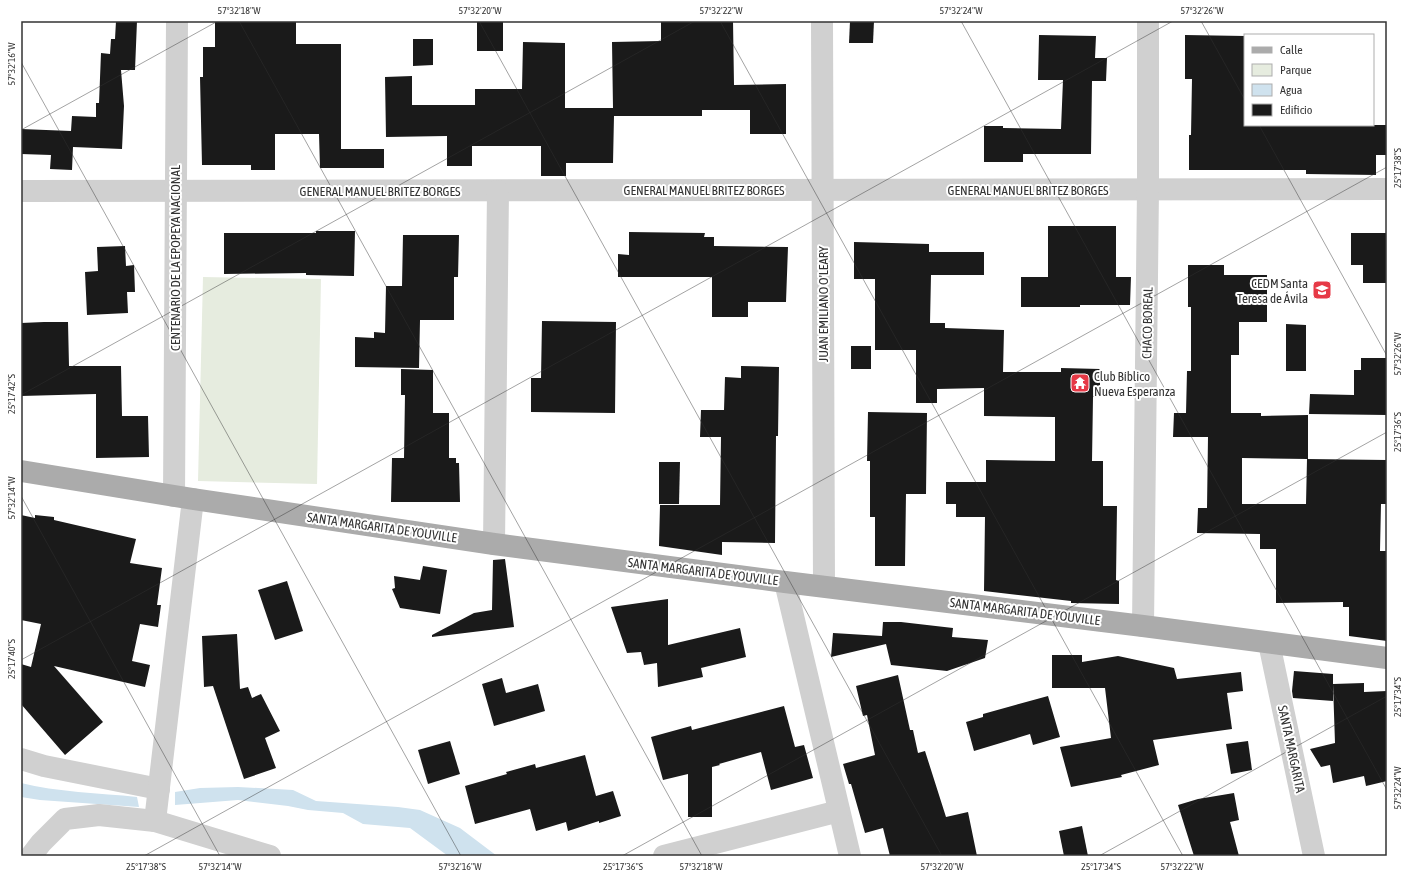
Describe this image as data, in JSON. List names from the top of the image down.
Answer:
{
  "streets": {
    "main road": ["SANTA MARGARITA DE YOUVILLE"],
    "street": [
      "GENERAL MANUEL BRITEZ BORGES",
      "CENTENARIO DE LA EPOPEYA NACIONAL",
      "JUAN EMILIANO O'LEARY",
      "CHACO BOREAL",
      "SANTA MARGARITA"
    ]
  },
  "crossings": [
    ["GENERAL MANUEL BRITEZ BORGES", "CENTENARIO DE LA EPOPEYA NACIONAL"],
    ["GENERAL MANUEL BRITEZ BORGES", "JUAN EMILIANO O'LEARY"],
    ["GENERAL MANUEL BRITEZ BORGES", "CHACO BOREAL"],
    ["CENTENARIO DE LA EPOPEYA NACIONAL", "SANTA MARGARITA DE YOUVILLE"],
    ["JUAN EMILIANO O'LEARY", "SANTA MARGARITA DE YOUVILLE"],
    ["CHACO BOREAL", "SANTA MARGARITA DE YOUVILLE"],
    ["SANTA MARGARITA DE YOUVILLE", "SANTA MARGARITA"]
  ],
  "places": {
    "school or university": ["CEDM Santa Teresa de Ávila"],
    "temple": ["Club Bíblico Nueva Esperanza"]
  },
  "legend": [
    "Calle",
    "Parque",
    "Agua",
    "Edificio"
  ],
  "coordinates": [
    "57°32'18\"W",
    "57°32'20\"W",
    "57°32'22\"W",
    "57°32'24\"W",
    "57°32'26\"W",
    "57°32'16\"W",
    "25°17'38\"S",
    "25°17'42\"S",
    "25°17'36\"S",
    "57°32'14\"W",
    "25°17'40\"S",
    "25°17'34\"S"
  ]
}
